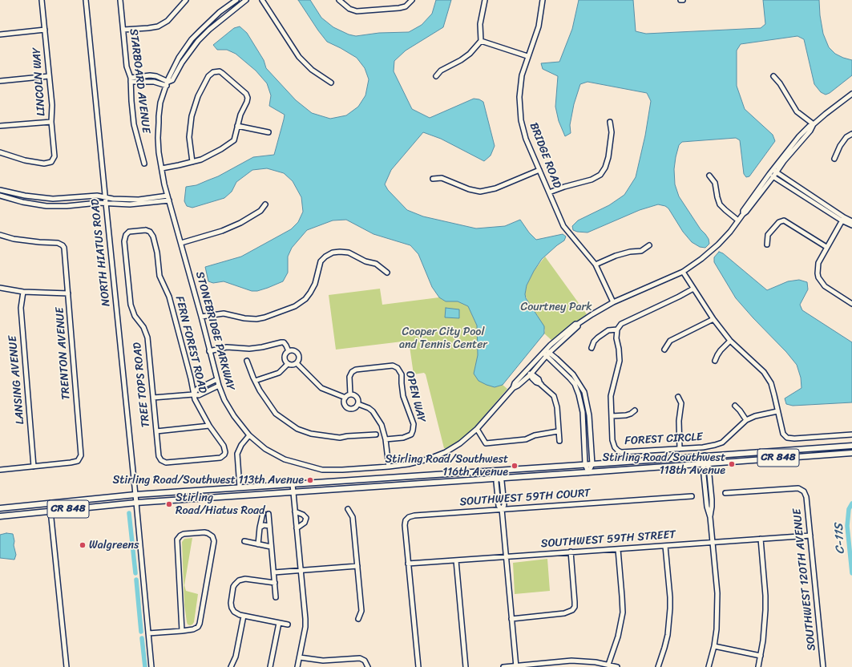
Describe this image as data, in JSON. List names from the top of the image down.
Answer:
{
  "streets": {
    "main road": ["CR 848"],
    "street": [
      "STARBOARD AVENUE",
      "LINCOLN WAY",
      "BRIDGE ROAD",
      "NORTH HIATUS ROAD",
      "STONEBRIDGE PARKWAY",
      "FERN FOREST ROAD",
      "TRENTON AVENUE",
      "LANSING AVENUE",
      "TREE TOPS ROAD",
      "OPEN WAY",
      "FOREST CIRCLE",
      "SOUTHWEST 59TH COURT",
      "SOUTHWEST 59TH STREET",
      "SOUTHWEST 120TH AVENUE"
    ]
  },
  "crossings": [
    ["BRIDGE ROAD", "STONEBRIDGE PARKWAY"],
    ["NORTH HIATUS ROAD", "CR 848"],
    ["FERN FOREST ROAD", "TREE TOPS ROAD"],
    ["TRENTON AVENUE", "LANSING AVENUE"],
    ["SOUTHWEST 59TH COURT", "SOUTHWEST 59TH STREET"],
    ["SOUTHWEST 59TH STREET", "SOUTHWEST 120TH AVENUE"]
  ],
  "water": ["C-11S"],
  "parks": ["Courtney Park", "Cooper City Pool and Tennis Center"],
  "places": [
    "Stirling Road/Southwest 118th Avenue",
    "Stirling Road/Southwest 116th Avenue",
    "Stirling Road/Southwest 113th Avenue",
    "Stirling Road/Hiatus Road",
    "Walgreens"
  ]
}
